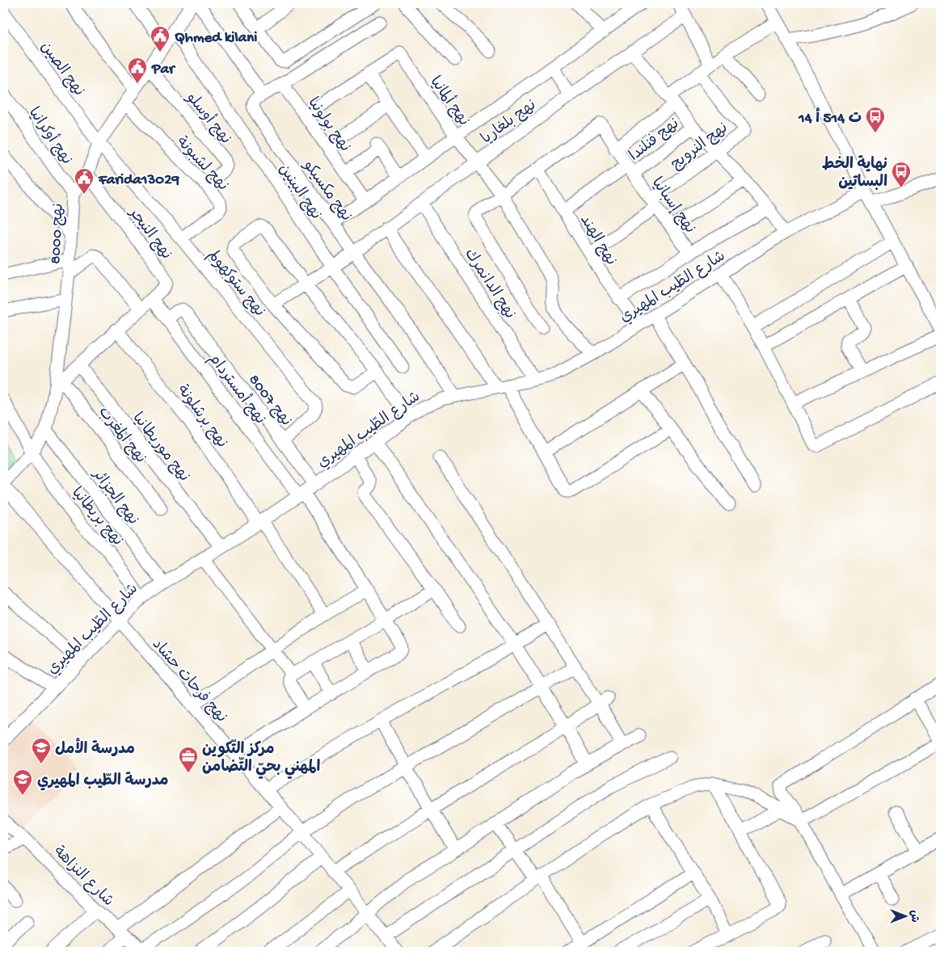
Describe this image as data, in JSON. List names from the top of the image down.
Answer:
{
  "streets": {
    "street": [
      "نهج الصين",
      "نهج ألمانيا",
      "نهج أوسلو",
      "نهج بلغاريا",
      "نهج بولونيا",
      "نهج أوكرانيا",
      "نهج فنلندا",
      "نهج النرويج",
      "نهج لشبونة",
      "نهج مكسيكو",
      "نهج البينين",
      "نهج إسبانيا",
      "نهج النيجر",
      "نهج 8000",
      "نهج الهند",
      "نهج ستوكهولم",
      "نهج الدانمرك",
      "شارع الطّيب المهيري",
      "نهج أمستردام",
      "نهج 8007",
      "نهج برشلونة",
      "نهج المغرب",
      "نهج موريطانيا",
      "نهج الجزائر",
      "نهج بريطانيا",
      "نهج فرحات حشاد",
      "شارع النزاهة"
    ]
  },
  "crossings": [
    ["نهج الصين", "نهج 8000"],
    ["نهج الصين", "نهج ستوكهولم"],
    ["نهج ألمانيا", "نهج بلغاريا"],
    ["نهج ألمانيا", "نهج بولونيا"],
    ["نهج ألمانيا", "شارع الطّيب المهيري"],
    ["نهج أوسلو", "نهج لشبونة"],
    ["نهج أوسلو", "نهج 8000"],
    ["نهج بلغاريا", "نهج مكسيكو"],
    ["نهج بلغاريا", "نهج البينين"],
    ["نهج بلغاريا", "نهج الدانمرك"],
    ["نهج أوكرانيا", "نهج 8000"],
    ["نهج فنلندا", "نهج إسبانيا"],
    ["نهج النرويج", "نهج إسبانيا"],
    ["نهج لشبونة", "نهج 8000"],
    ["نهج لشبونة", "نهج ستوكهولم"],
    ["نهج مكسيكو", "شارع الطّيب المهيري"],
    ["نهج البينين", "نهج 8000"],
    ["نهج إسبانيا", "نهج الهند"],
    ["نهج النيجر", "نهج 8000"],
    ["نهج النيجر", "نهج أمستردام"],
    ["نهج النيجر", "نهج برشلونة"],
    ["نهج النيجر", "نهج المغرب"],
    ["نهج النيجر", "نهج موريطانيا"],
    ["نهج 8000", "نهج ستوكهولم"],
    ["نهج 8000", "نهج المغرب"],
    ["نهج 8000", "نهج الجزائر"],
    ["نهج 8000", "نهج بريطانيا"],
    ["نهج 8000", "نهج فرحات حشاد"],
    ["نهج الهند", "شارع الطّيب المهيري"],
    ["نهج ستوكهولم", "نهج 8007"],
    ["نهج الدانمرك", "شارع الطّيب المهيري"],
    ["شارع الطّيب المهيري", "نهج أمستردام"],
    ["شارع الطّيب المهيري", "نهج 8007"],
    ["شارع الطّيب المهيري", "نهج برشلونة"],
    ["شارع الطّيب المهيري", "نهج موريطانيا"],
    ["شارع الطّيب المهيري", "نهج الجزائر"],
    ["شارع الطّيب المهيري", "نهج بريطانيا"],
    ["شارع الطّيب المهيري", "نهج فرحات حشاد"],
    ["نهج أمستردام", "نهج 8007"]
  ],
  "places": {
    "public building": ["Qhmed kilani", "Par", "Farida13029"],
    "bus stop": ["14 ت 514 أ", "نهاية الخط البساتين"],
    "school or university": ["مدرسة الأمل", "مدرسة الطّيب المهيري"],
    "office": ["مركز التّكوين المهني بحيّ التّضامن"]
  },
  "north": "right"
}
